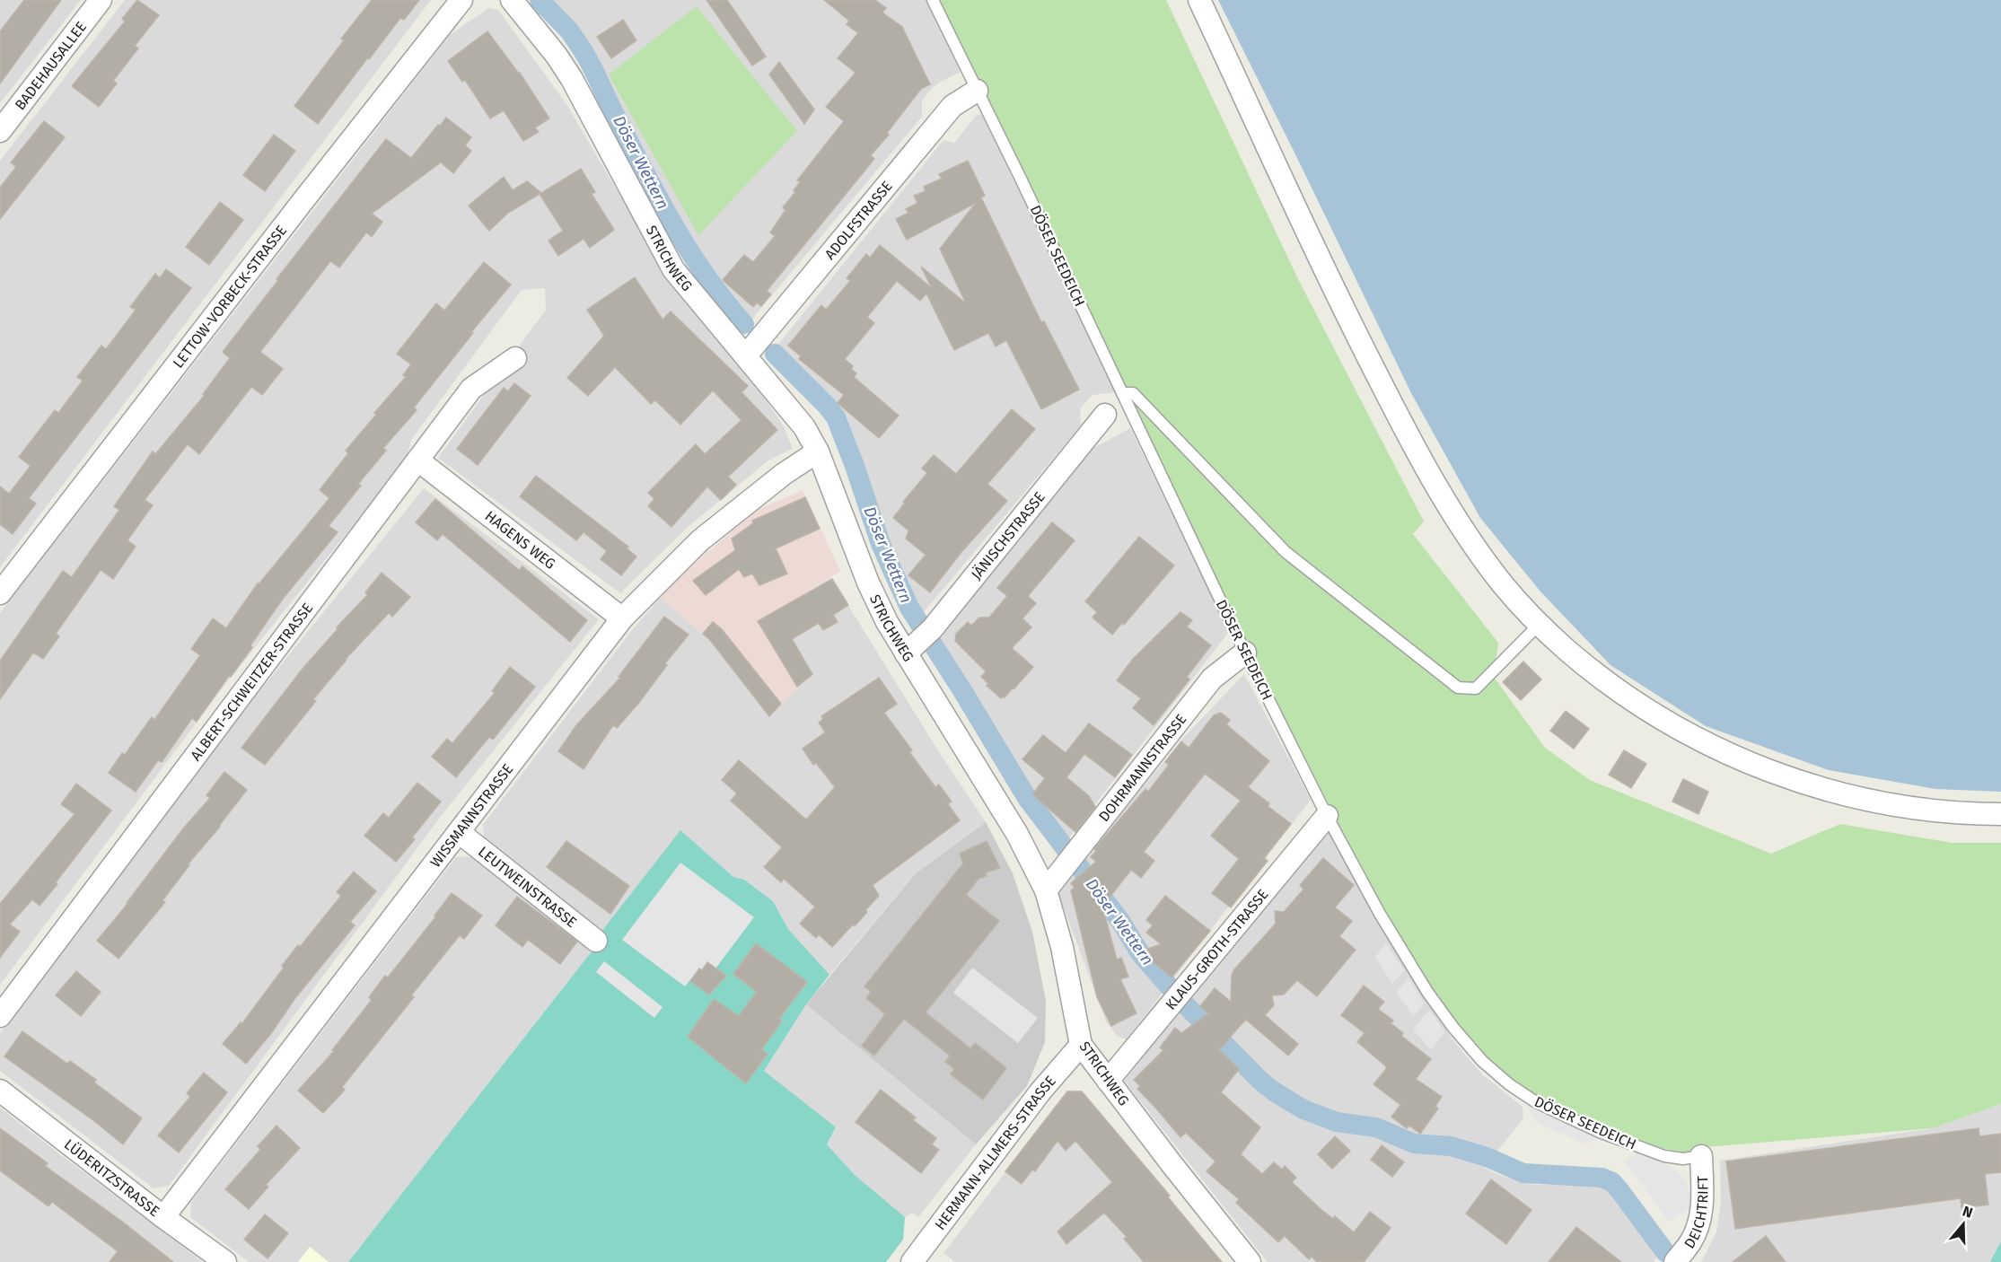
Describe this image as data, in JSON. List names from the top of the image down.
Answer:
{
  "streets": {
    "street": [
      "BADEHAUSALLEE",
      "ADOLFSTRASSE",
      "STRICHWEG",
      "LETTOW-VORBECK-STRASSE",
      "JÄNISCHSTRASSE",
      "HAGENS WEG",
      "ALBERT-SCHWEITZER-STRASSE",
      "DOHRMANNSTRASSE",
      "WISSMANNSTRASSE",
      "LEUTWEINSTRASSE",
      "KLAUS-GROTH-STRASSE",
      "HERMANN-ALLMERS-STRASSE",
      "LÜDERITZSTRASSE",
      "DEICHTRIFT"
    ],
    "lane": ["DÖSER SEEDEICH"]
  },
  "crossings": [
    ["ADOLFSTRASSE", "DÖSER SEEDEICH"],
    ["ADOLFSTRASSE", "STRICHWEG"],
    ["DÖSER SEEDEICH", "DOHRMANNSTRASSE"],
    ["DÖSER SEEDEICH", "KLAUS-GROTH-STRASSE"],
    ["DÖSER SEEDEICH", "DEICHTRIFT"],
    ["STRICHWEG", "JÄNISCHSTRASSE"],
    ["STRICHWEG", "DOHRMANNSTRASSE"],
    ["STRICHWEG", "WISSMANNSTRASSE"],
    ["STRICHWEG", "KLAUS-GROTH-STRASSE"],
    ["STRICHWEG", "HERMANN-ALLMERS-STRASSE"],
    ["HAGENS WEG", "ALBERT-SCHWEITZER-STRASSE"],
    ["HAGENS WEG", "WISSMANNSTRASSE"],
    ["WISSMANNSTRASSE", "LEUTWEINSTRASSE"],
    ["WISSMANNSTRASSE", "LÜDERITZSTRASSE"]
  ],
  "water": ["Döser Wettern"],
  "north": "top"
}
